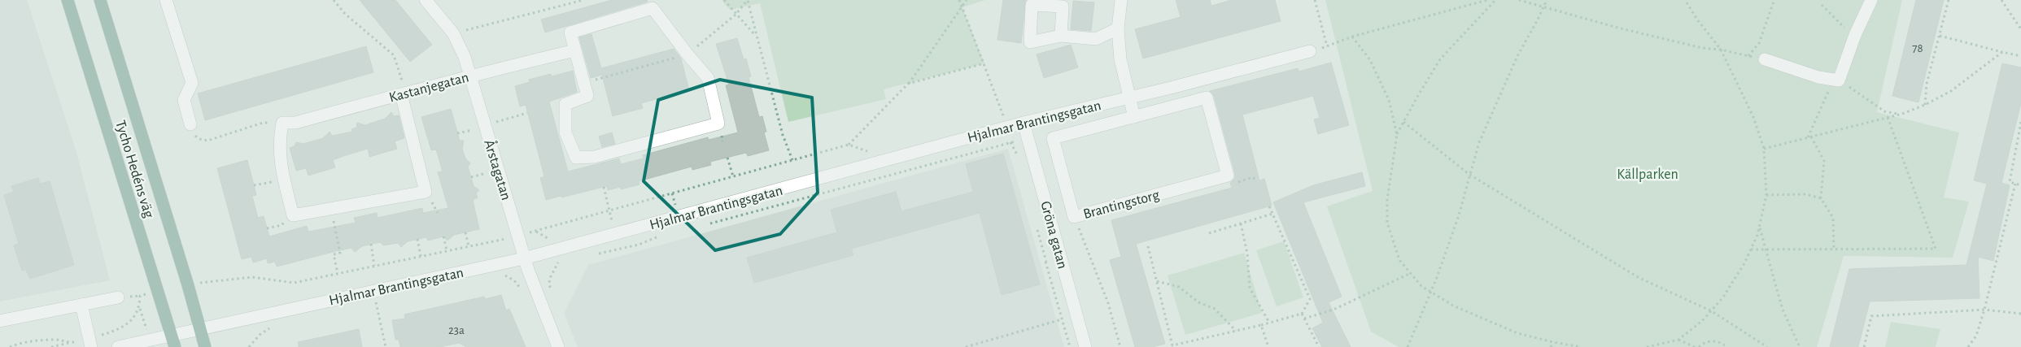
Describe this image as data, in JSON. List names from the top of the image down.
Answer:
{
  "streets": {
    "main road": ["Tycho Hedéns väg"],
    "street": [
      "Kastanjegatan",
      "Hjalmar Brantingsgatan",
      "Årstagatan",
      "Brantingstorg",
      "Gröna gatan"
    ]
  },
  "crossings": [
    ["Kastanjegatan", "Årstagatan"],
    ["Hjalmar Brantingsgatan", "Tycho Hedéns väg"],
    ["Hjalmar Brantingsgatan", "Årstagatan"],
    ["Hjalmar Brantingsgatan", "Gröna gatan"]
  ],
  "parks": ["Källparken"],
  "house_numbers": ["78", "23a"]
}
